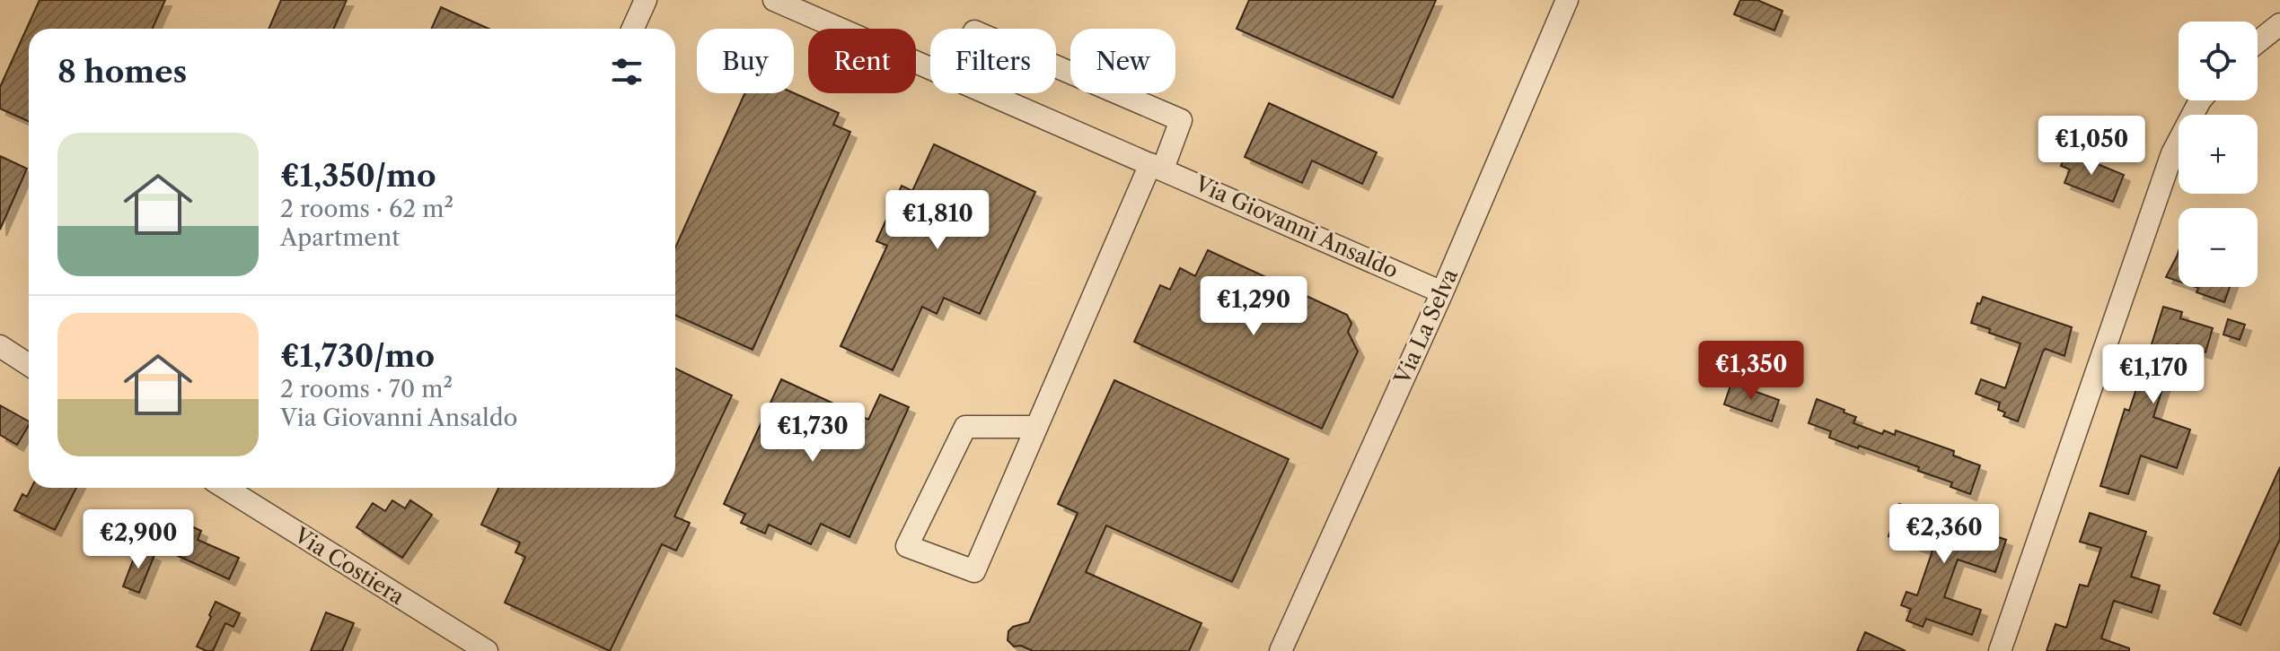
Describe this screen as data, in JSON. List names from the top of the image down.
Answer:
{
  "streets": {
    "street": ["Via Giovanni Ansaldo", "Via La Selva", "Via Costiera"]
  },
  "crossings": [
    ["Via Giovanni Ansaldo", "Via La Selva"]
  ],
  "page": {
    "map_buttons": ["+", "−"],
    "chip": [
      "Buy",
      "Rent",
      "Filters",
      "New"
    ],
    "heading": "8 homes",
    "list": [
      {
        "name": "€1,350/mo",
        "note": "2 rooms · 62 m² · Apartment"
      },
      {
        "name": "€1,730/mo",
        "note": "2 rooms · 70 m² · Via Giovanni Ansaldo"
      }
    ],
    "price": [
      "€1,050",
      "€1,810",
      "€1,290",
      "€1,350",
      "€1,170",
      "€1,730",
      "€2,360",
      "€2,900"
    ]
  }
}
